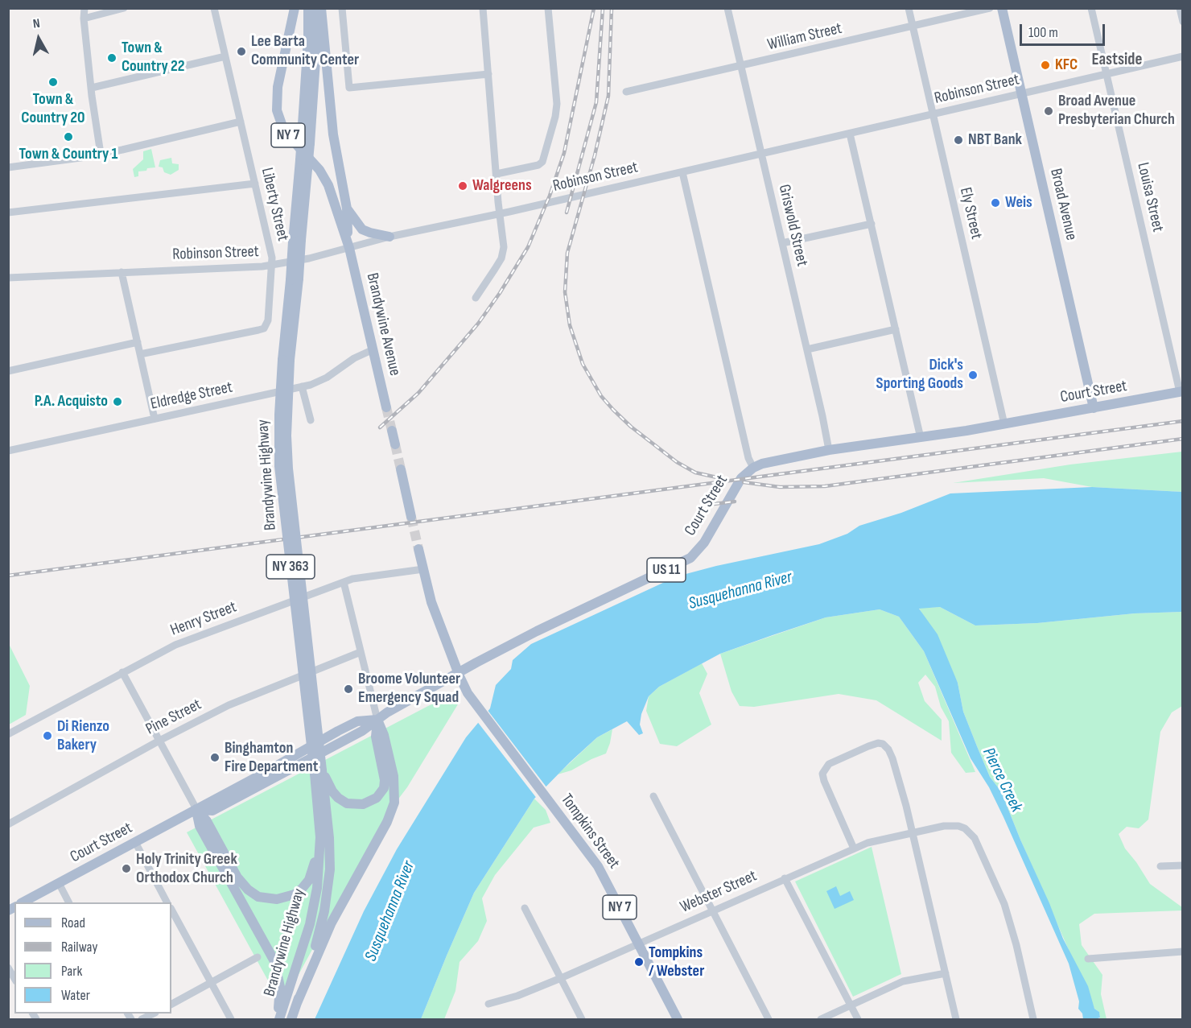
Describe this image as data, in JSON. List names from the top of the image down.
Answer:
{
  "streets": {
    "main road": [
      "NY 7",
      "Broad Avenue",
      "Brandywine Avenue",
      "Court Street",
      "Brandywine Highway",
      "NY 363",
      "US 11",
      "Tompkins Street"
    ],
    "street": [
      "William Street",
      "Robinson Street",
      "Louisa Street",
      "Liberty Street",
      "Ely Street",
      "Griswold Street",
      "Eldredge Street",
      "Henry Street",
      "Pine Street",
      "Webster Street"
    ]
  },
  "crossings": [
    ["William Street", "Ely Street"],
    ["William Street", "Griswold Street"],
    ["Robinson Street", "NY 7"],
    ["Robinson Street", "Louisa Street"],
    ["Robinson Street", "Liberty Street"],
    ["Robinson Street", "Broad Avenue"],
    ["Robinson Street", "Ely Street"],
    ["Robinson Street", "Griswold Street"],
    ["Robinson Street", "Brandywine Avenue"],
    ["NY 7", "Brandywine Avenue"],
    ["NY 7", "Court Street"],
    ["NY 7", "Henry Street"],
    ["NY 7", "Tompkins Street"],
    ["Louisa Street", "Court Street"],
    ["Broad Avenue", "Court Street"],
    ["Ely Street", "Court Street"],
    ["Griswold Street", "Court Street"],
    ["Brandywine Avenue", "Eldredge Street"],
    ["Court Street", "Tompkins Street"],
    ["Tompkins Street", "Webster Street"]
  ],
  "districts": ["Eastside"],
  "water": ["Susquehanna River", "Pierce Creek"],
  "places": [
    "Lee Barta Community Center",
    "Town & Country 22",
    "KFC",
    "Town & Country 20",
    "Broad Avenue Presbyterian Church",
    "Town & Country 1",
    "NBT Bank",
    "Walgreens",
    "Weis",
    "Dick's Sporting Goods",
    "P.A. Acquisto",
    "Broome Volunteer Emergency Squad",
    "Di Rienzo Bakery",
    "Binghamton Fire Department",
    "Holy Trinity Greek Orthodox Church",
    "Tompkins / Webster"
  ],
  "legend": [
    "Road",
    "Railway",
    "Park",
    "Water"
  ],
  "scale_bar": "100 m",
  "north": "top"
}
